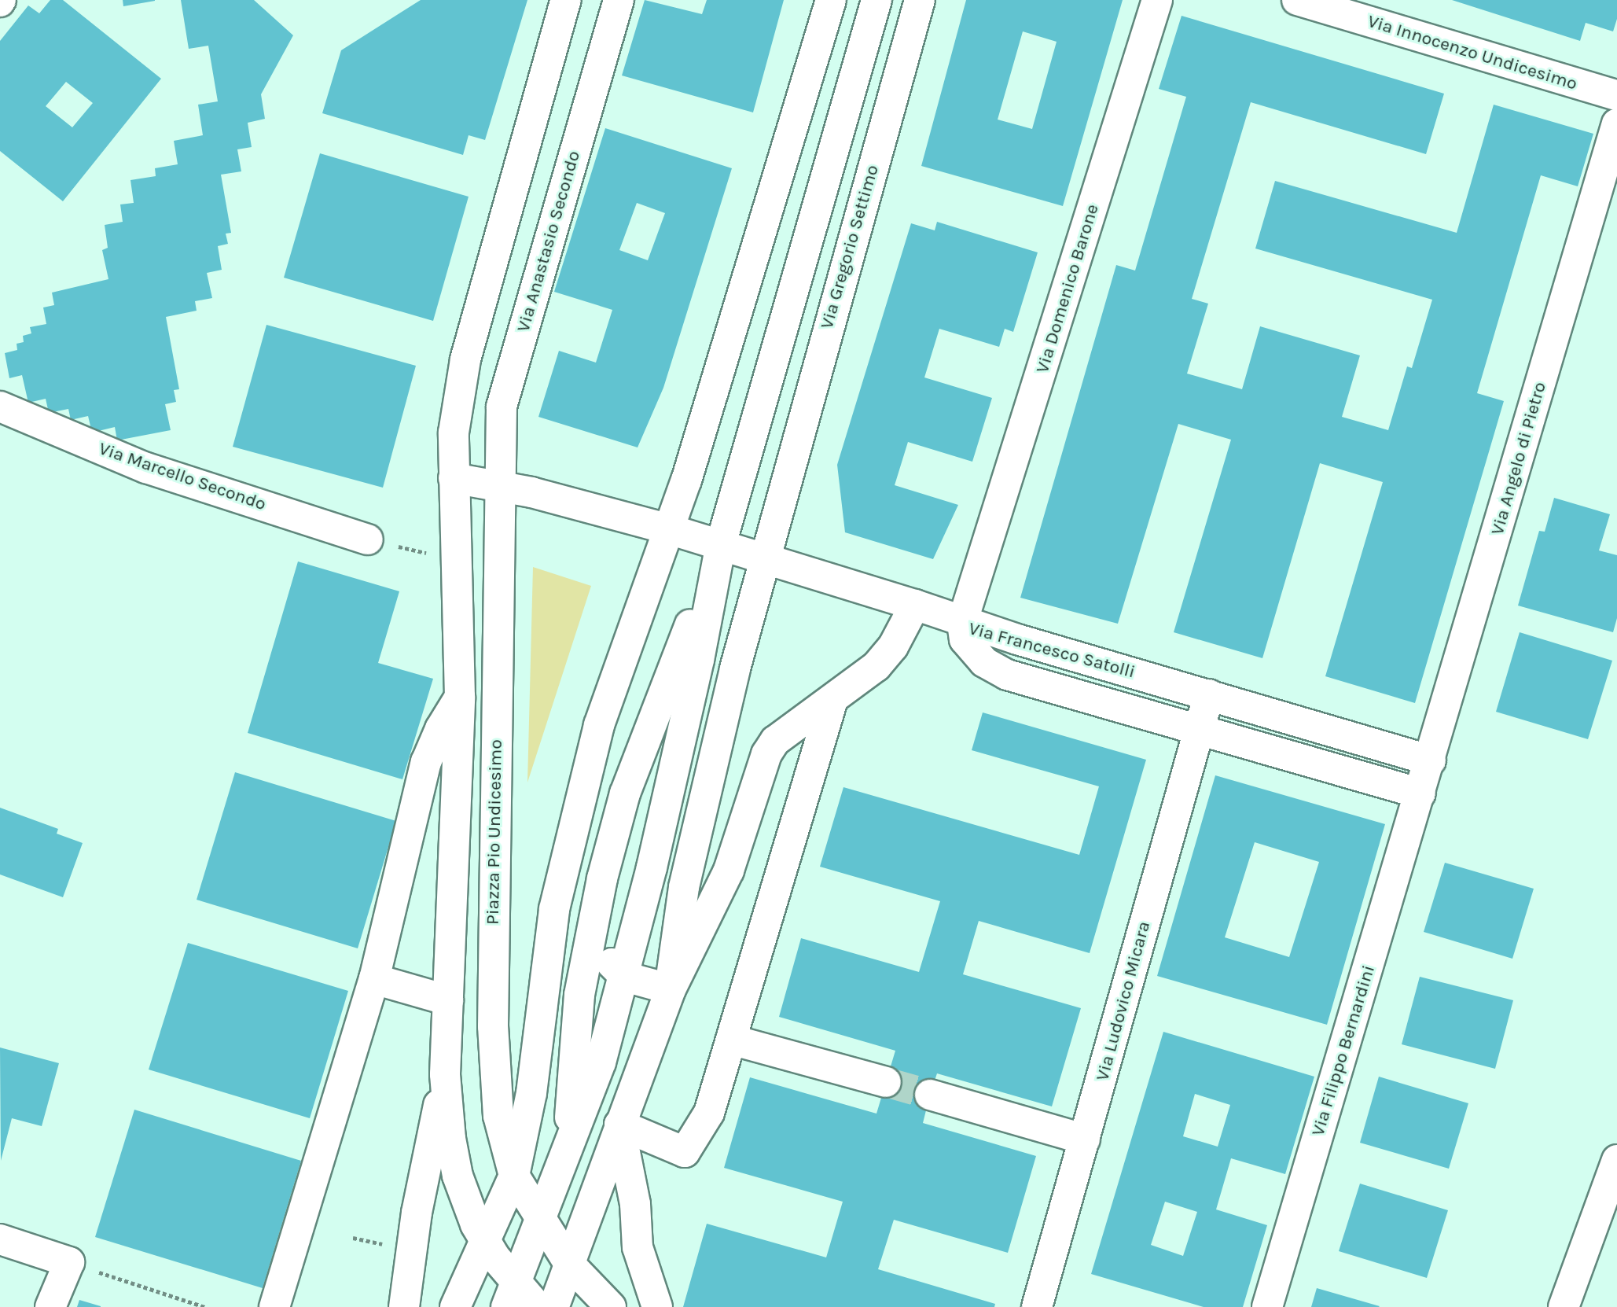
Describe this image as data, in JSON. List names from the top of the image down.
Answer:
{
  "streets": {
    "main road": [
      "Via Innocenzo Undicesimo",
      "Via Anastasio Secondo",
      "Via Gregorio Settimo",
      "Via Domenico Barone",
      "Via Angelo di Pietro",
      "Via Marcello Secondo",
      "Via Francesco Satolli",
      "Piazza Pio Undicesimo",
      "Via Ludovico Micara",
      "Via Filippo Bernardini"
    ]
  },
  "crossings": [
    ["Via Anastasio Secondo", "Piazza Pio Undicesimo"],
    ["Via Domenico Barone", "Via Francesco Satolli"],
    ["Via Angelo di Pietro", "Via Francesco Satolli"],
    ["Via Angelo di Pietro", "Via Filippo Bernardini"],
    ["Via Francesco Satolli", "Via Ludovico Micara"],
    ["Via Francesco Satolli", "Via Filippo Bernardini"]
  ]
}
